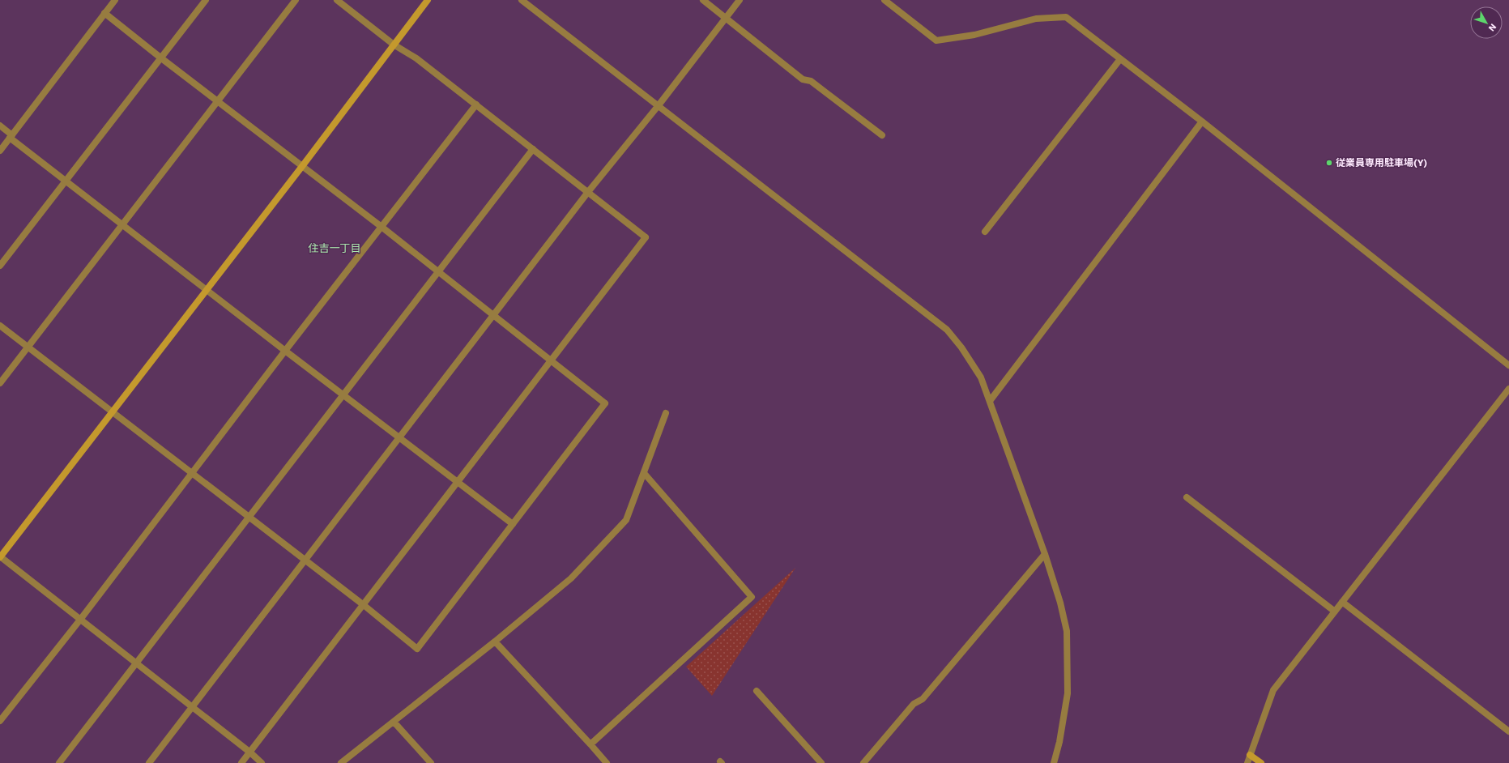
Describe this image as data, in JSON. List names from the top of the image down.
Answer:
{
  "districts": ["住吉一丁目"],
  "places": ["従業員専用駐車場(Y)"],
  "north": "bottom right"
}
